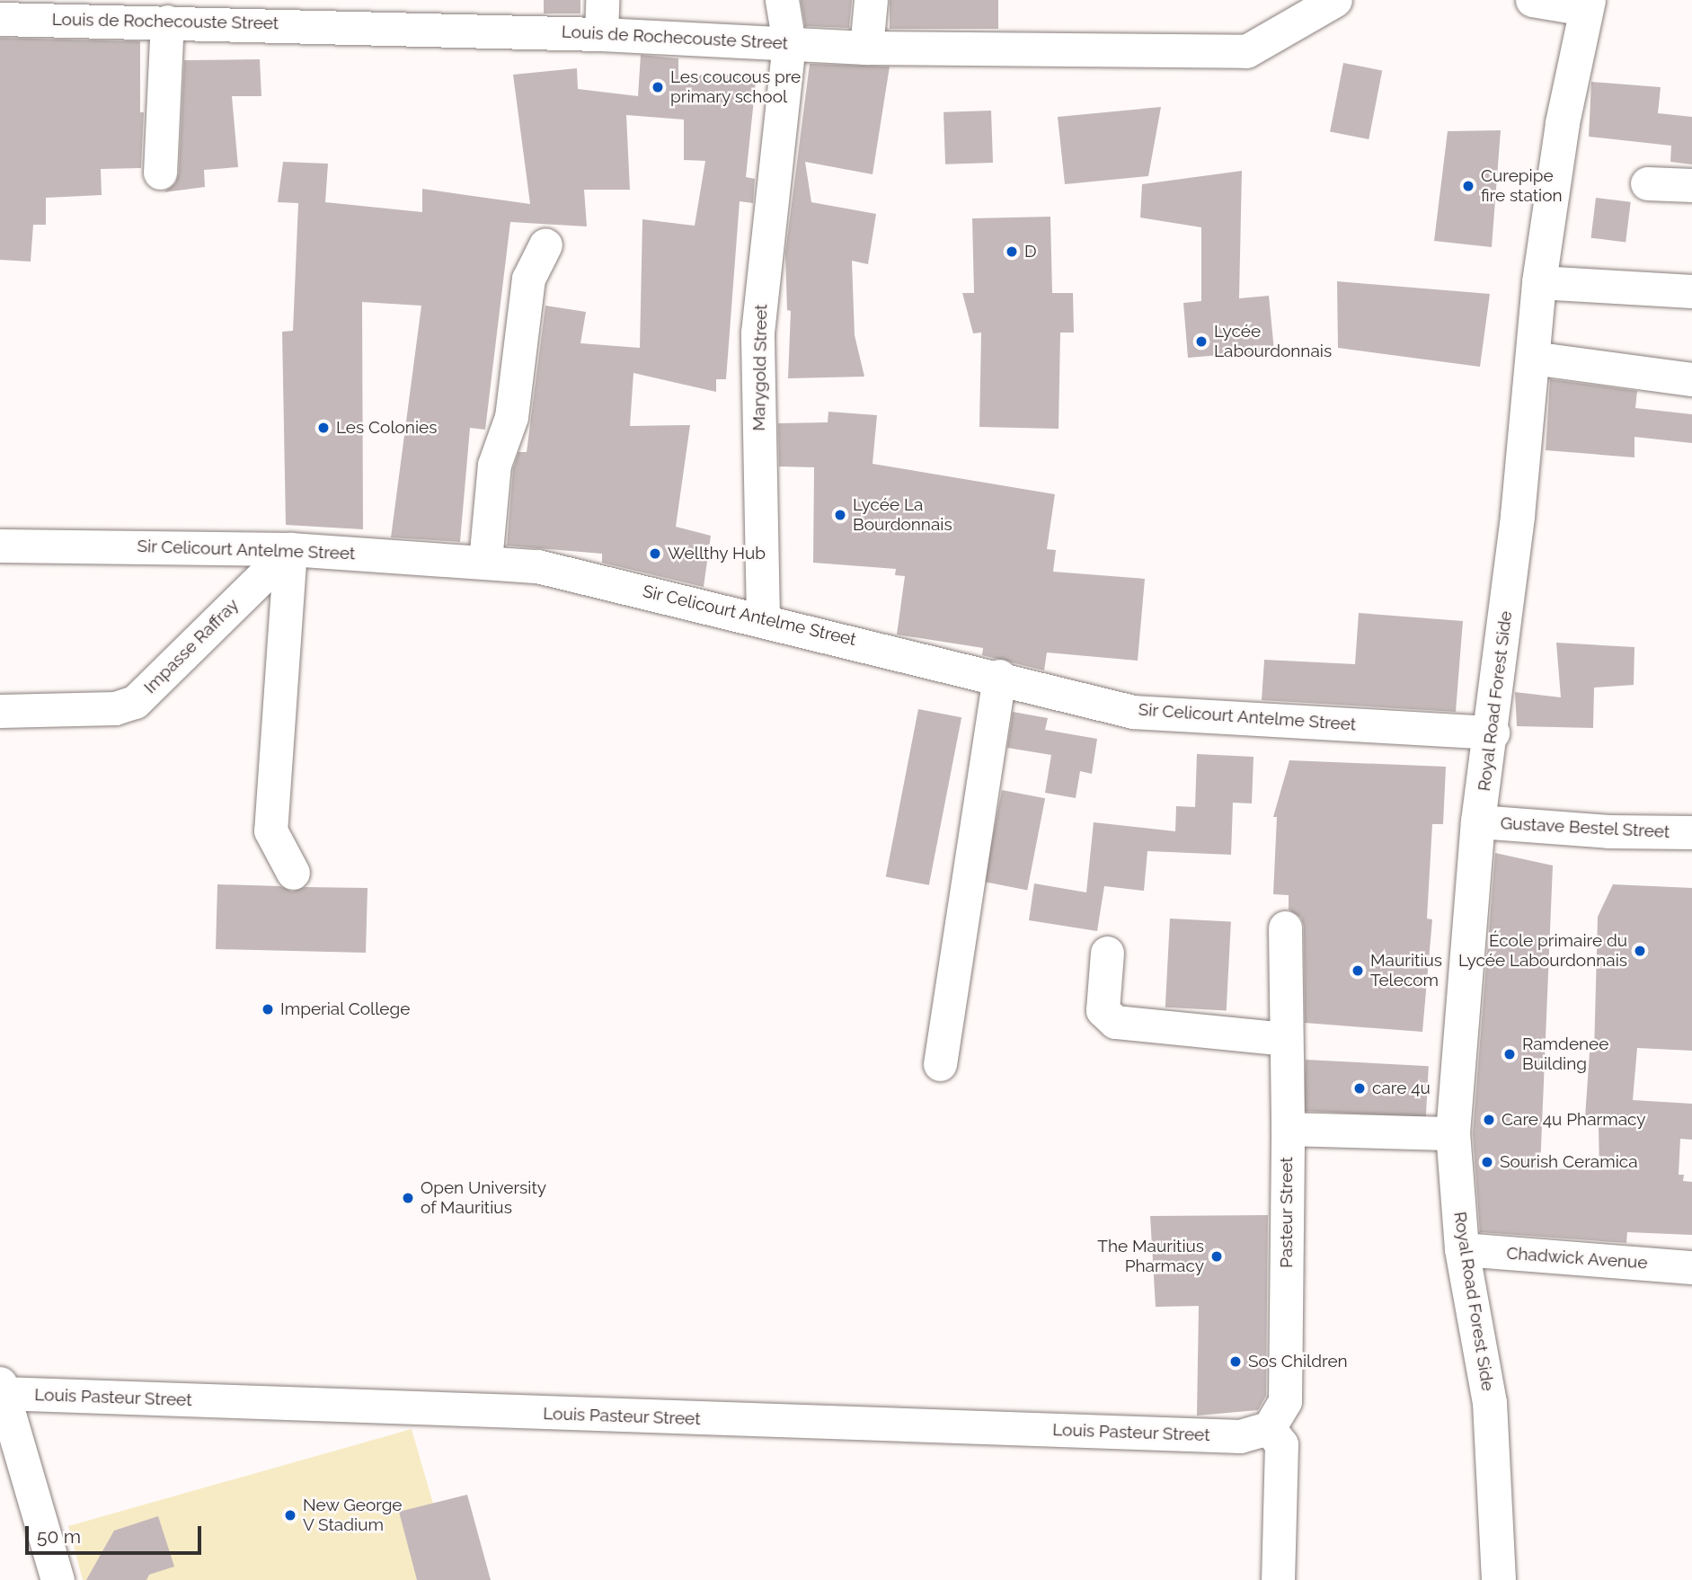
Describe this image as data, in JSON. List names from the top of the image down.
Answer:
{
  "streets": {
    "main road": ["Royal Road Forest Side"],
    "street": [
      "Louis de Rochecouste Street",
      "Marygold Street",
      "Sir Celicourt Antelme Street",
      "Impasse Raffray",
      "Gustave Bestel Street",
      "Pasteur Street",
      "Chadwick Avenue",
      "Louis Pasteur Street"
    ]
  },
  "crossings": [
    ["Louis de Rochecouste Street", "Marygold Street"],
    ["Marygold Street", "Sir Celicourt Antelme Street"],
    ["Sir Celicourt Antelme Street", "Impasse Raffray"],
    ["Sir Celicourt Antelme Street", "Royal Road Forest Side"],
    ["Royal Road Forest Side", "Gustave Bestel Street"],
    ["Royal Road Forest Side", "Chadwick Avenue"],
    ["Pasteur Street", "Louis Pasteur Street"]
  ],
  "places": [
    "Les coucous pre primary school",
    "Curepipe fire station",
    "D",
    "Lycée Labourdonnais",
    "Les Colonies",
    "Lycée La Bourdonnais",
    "Wellthy Hub",
    "École primaire du Lycée Labourdonnais",
    "Mauritius Telecom",
    "Imperial College",
    "Ramdenee Building",
    "care 4u",
    "Care 4u Pharmacy",
    "Sourish Ceramica",
    "Open University of Mauritius",
    "The Mauritius Pharmacy",
    "Sos Children",
    "New George V Stadium"
  ],
  "scale_bar": "50 m"
}
